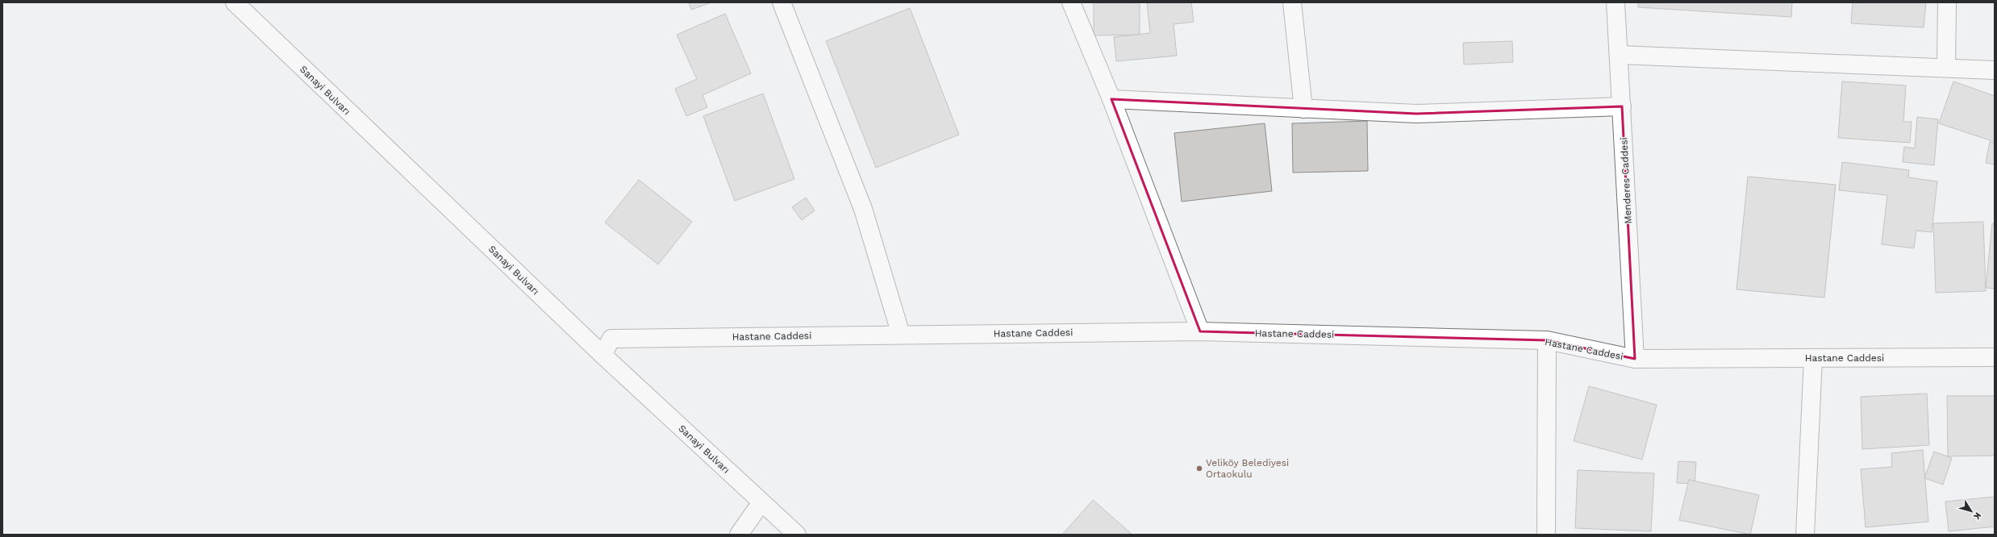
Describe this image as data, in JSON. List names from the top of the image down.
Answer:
{
  "streets": {
    "street": ["Sanayi Bulvarı", "Menderes Caddesi", "Hastane Caddesi"]
  },
  "crossings": [
    ["Sanayi Bulvarı", "Hastane Caddesi"],
    ["Menderes Caddesi", "Hastane Caddesi"]
  ],
  "places": ["Veliköy Belediyesi Ortaokulu"],
  "north": "bottom right"
}
